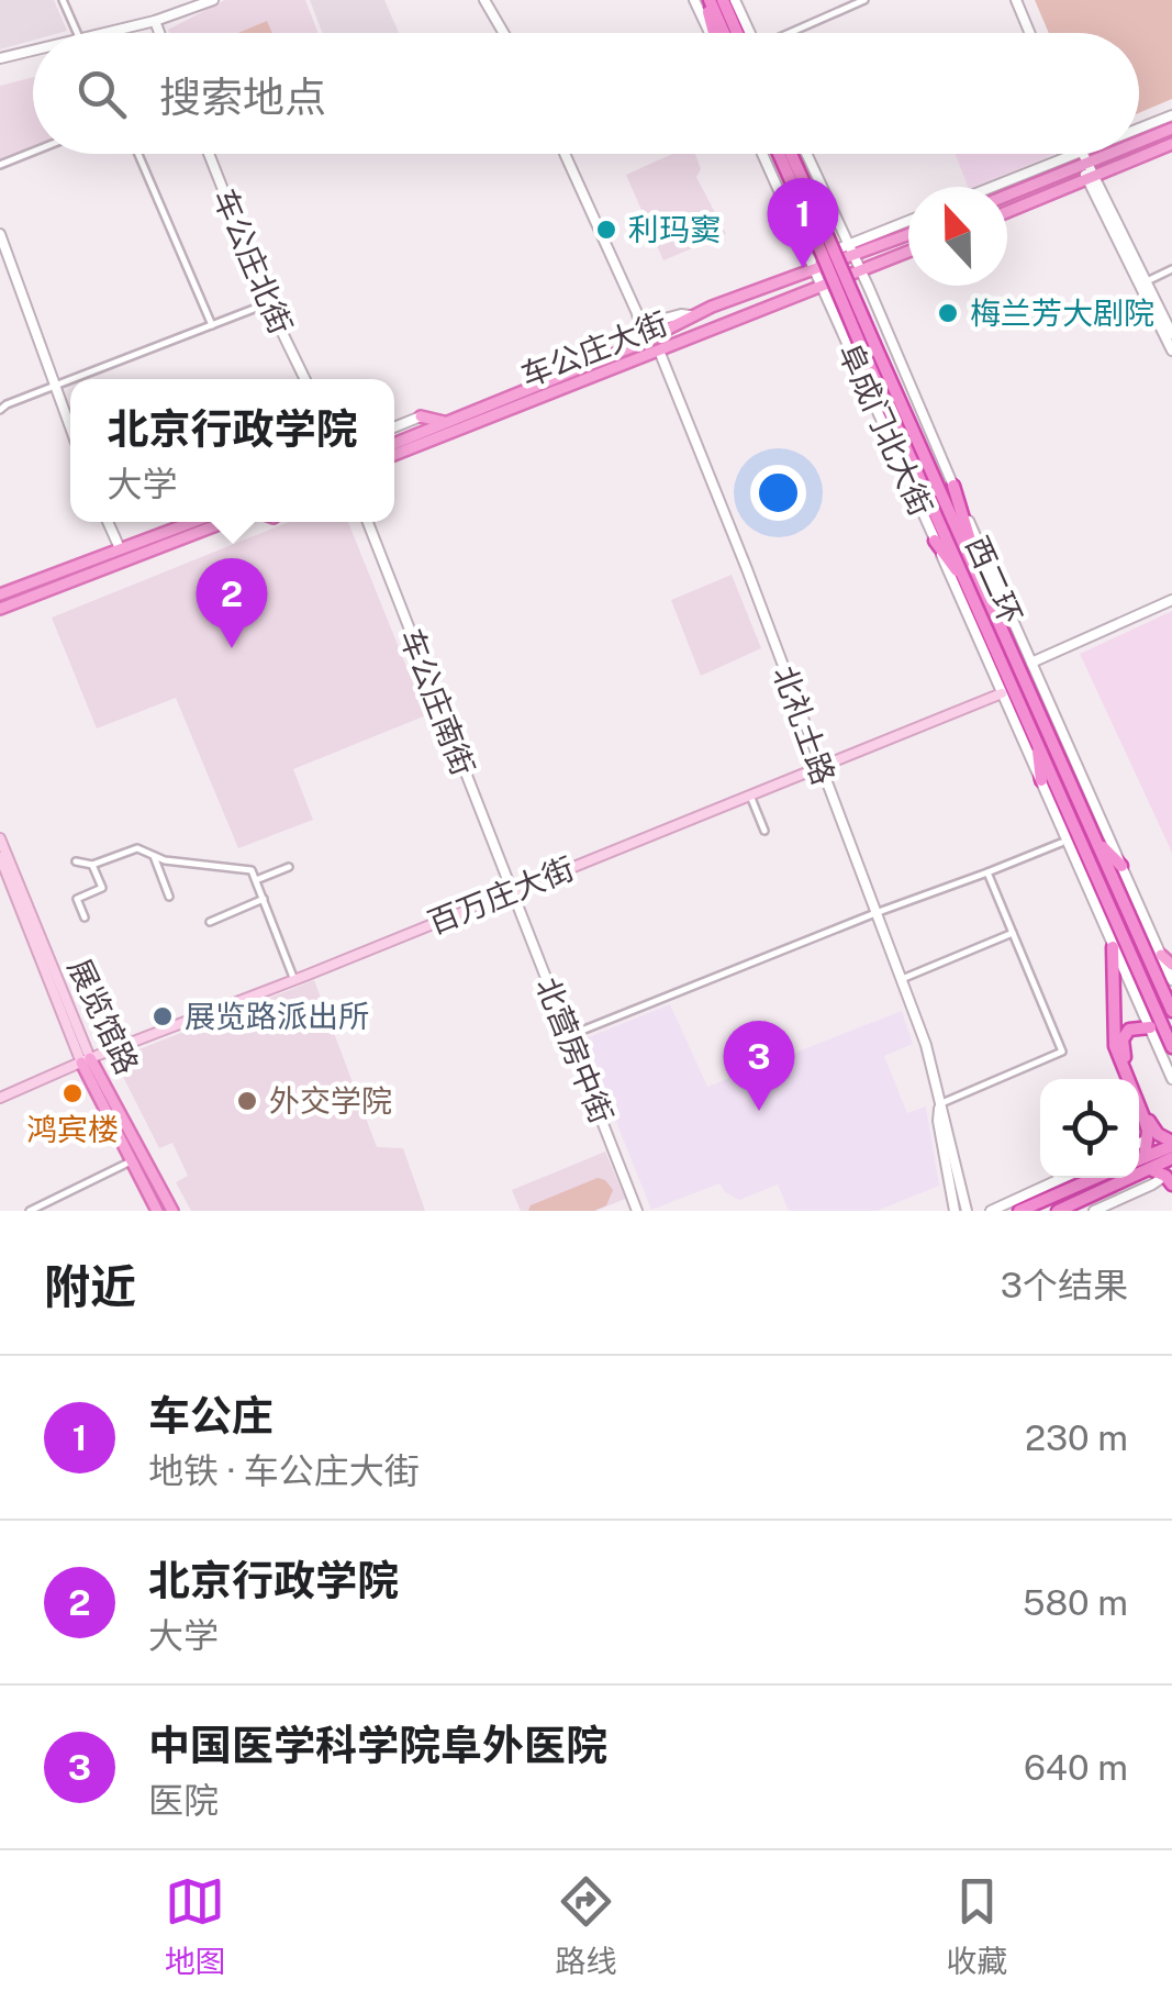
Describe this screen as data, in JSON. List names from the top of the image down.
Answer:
{
  "streets": {
    "highway": ["西二环"],
    "main road": ["车公庄大街", "百万庄大街", "展览馆路"],
    "street": [
      "车公庄北街",
      "阜成门北大街",
      "车公庄南街",
      "北礼士路",
      "北营房中街"
    ]
  },
  "crossings": [
    ["车公庄大街", "阜成门北大街"],
    ["车公庄大街", "北礼士路"],
    ["阜成门北大街", "西二环"],
    ["阜成门北大街", "百万庄大街"],
    ["车公庄南街", "百万庄大街"],
    ["车公庄南街", "北营房中街"],
    ["北礼士路", "百万庄大街"],
    ["百万庄大街", "展览馆路"],
    ["百万庄大街", "北营房中街"]
  ],
  "places": [
    "利玛窦",
    "梅兰芳大剧院",
    "展览路派出所",
    "鸿宾楼",
    "外交学院"
  ],
  "north": "top",
  "page": {
    "search": "搜索地点",
    "pins": ["1", "2", "3"],
    "popup": ["北京行政学院", "大学"],
    "heading": ["附近", "3个结果"],
    "list": [
      {
        "mark": "1",
        "name": "车公庄",
        "note": "地铁 · 车公庄大街",
        "value": "230 m"
      },
      {
        "mark": "2",
        "name": "北京行政学院",
        "note": "大学",
        "value": "580 m"
      },
      {
        "mark": "3",
        "name": "中国医学科学院阜外医院",
        "note": "医院",
        "value": "640 m"
      }
    ],
    "nav": ["地图", "路线", "收藏"]
  }
}
